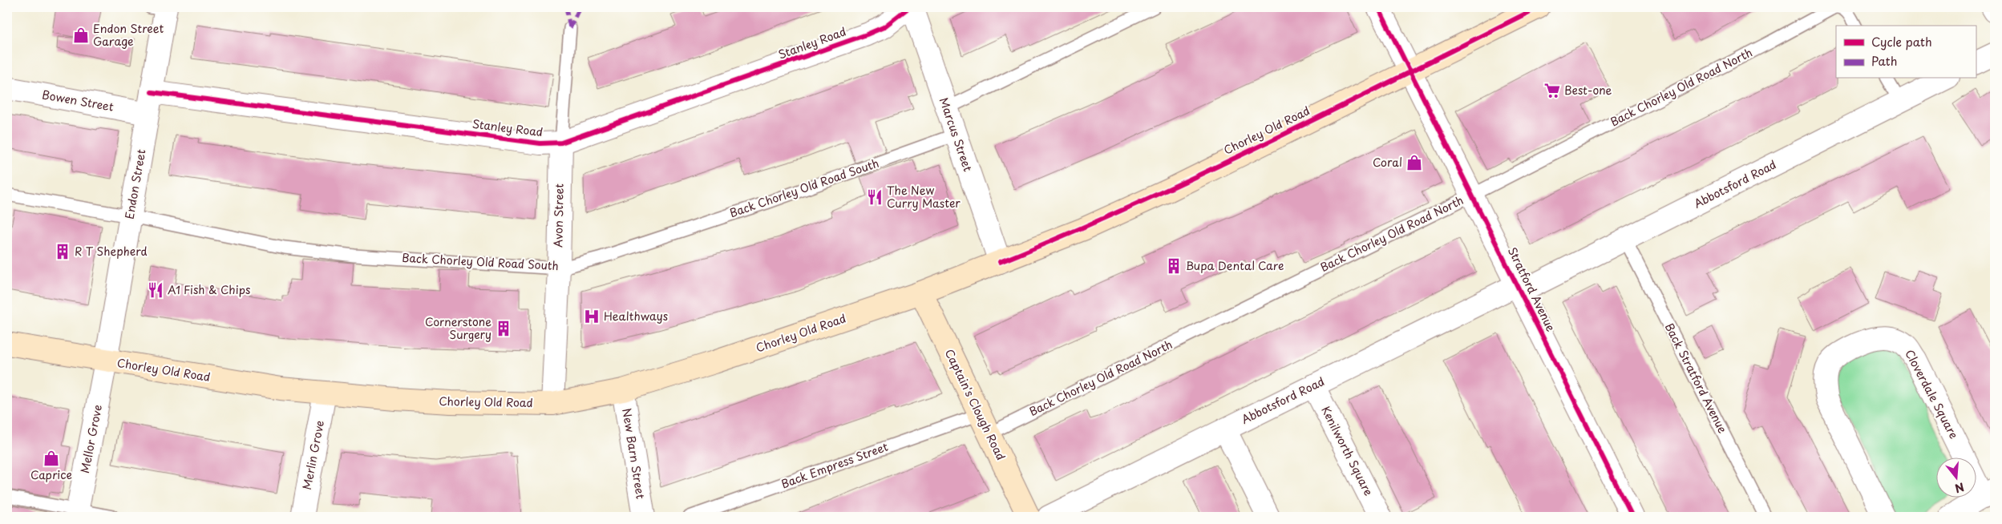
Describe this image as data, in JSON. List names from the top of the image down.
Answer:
{
  "streets": {
    "main road": ["Chorley Old Road", "Captain's Clough Road"],
    "street": [
      "Stanley Road",
      "Bowen Street",
      "Marcus Street",
      "Endon Street",
      "Abbotsford Road",
      "Avon Street",
      "Stratford Avenue",
      "Cloverdale Square",
      "Mellor Grove",
      "Kenilworth Square",
      "New Barn Street",
      "Merlin Grove"
    ],
    "lane": [
      "Back Chorley Old Road North",
      "Back Chorley Old Road South",
      "Back Stratford Avenue",
      "Back Empress Street"
    ]
  },
  "crossings": [
    ["Stanley Road", "Endon Street"],
    ["Stanley Road", "Avon Street"],
    ["Back Chorley Old Road North", "Stratford Avenue"],
    ["Back Chorley Old Road North", "Captain's Clough Road"],
    ["Bowen Street", "Endon Street"],
    ["Chorley Old Road", "Marcus Street"],
    ["Chorley Old Road", "Endon Street"],
    ["Chorley Old Road", "Avon Street"],
    ["Chorley Old Road", "Stratford Avenue"],
    ["Chorley Old Road", "Captain's Clough Road"],
    ["Chorley Old Road", "Mellor Grove"],
    ["Chorley Old Road", "New Barn Street"],
    ["Chorley Old Road", "Merlin Grove"],
    ["Marcus Street", "Back Chorley Old Road South"],
    ["Endon Street", "Back Chorley Old Road South"],
    ["Endon Street", "Mellor Grove"],
    ["Abbotsford Road", "Stratford Avenue"],
    ["Abbotsford Road", "Back Stratford Avenue"],
    ["Abbotsford Road", "Kenilworth Square"],
    ["Back Chorley Old Road South", "Avon Street"],
    ["Captain's Clough Road", "Back Empress Street"]
  ],
  "places": {
    "shop": ["Endon Street Garage", "Coral", "Caprice"],
    "supermarket": ["Best-one"],
    "restaurant": ["The New Curry Master", "A1 Fish & Chips"],
    "building": ["R T Shepherd", "Bupa Dental Care", "Cornerstone Surgery"],
    "hospital": ["Healthways"]
  },
  "legend": ["Cycle path", "Path"],
  "north": "bottom"
}
